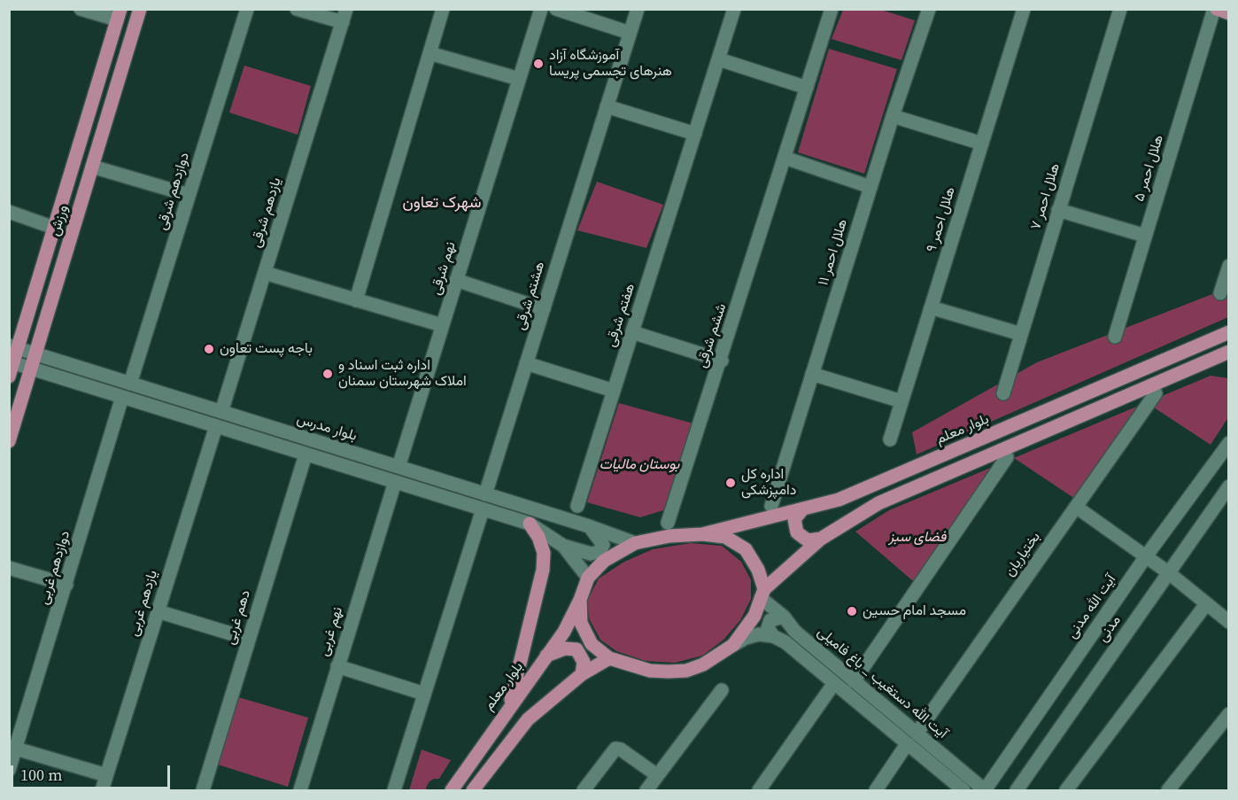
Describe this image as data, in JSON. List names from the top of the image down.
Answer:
{
  "streets": {
    "main road": ["ورزش", "بلوار معلم"],
    "street": [
      "هلال احمر ۵",
      "دوازدهم شرقی",
      "هلال احمر ۷",
      "یازدهم شرقی",
      "هلال احمر ۹",
      "هلال احمر ۱۱",
      "نهم شرقی",
      "هشتم شرقی",
      "هفتم شرقی",
      "ششم شرقی",
      "بلوار مدرس",
      "بختیاریان",
      "دوازدهم غربی",
      "یازدهم غربی",
      "آیت الله مدنی",
      "دهم غربی",
      "مدنی",
      "نهم غربی",
      "آیت الله دستغیب _ باغ فامیلی"
    ]
  },
  "crossings": [
    ["دوازدهم شرقی", "بلوار مدرس"],
    ["یازدهم شرقی", "بلوار مدرس"],
    ["ورزش", "بلوار مدرس"],
    ["نهم شرقی", "بلوار مدرس"],
    ["هشتم شرقی", "بلوار مدرس"],
    ["بلوار مدرس", "بلوار معلم"],
    ["بلوار مدرس", "آیت الله دستغیب _ باغ فامیلی"],
    ["بلوار معلم", "آیت الله دستغیب _ باغ فامیلی"],
    ["بختیاریان", "آیت الله دستغیب _ باغ فامیلی"],
    ["آیت الله مدنی", "آیت الله دستغیب _ باغ فامیلی"]
  ],
  "districts": ["شهرک تعاون"],
  "parks": ["بوستان مالیات", "فضای سبز"],
  "places": [
    "آموزشگاه آزاد هنرهای تجسمی پریسا",
    "باجه پست تعاون",
    "اداره ثبت اسناد و املاک شهرستان سمنان",
    "اداره کل دامپزشکی",
    "مسجد امام حسین"
  ],
  "scale_bar": "100 m"
}
